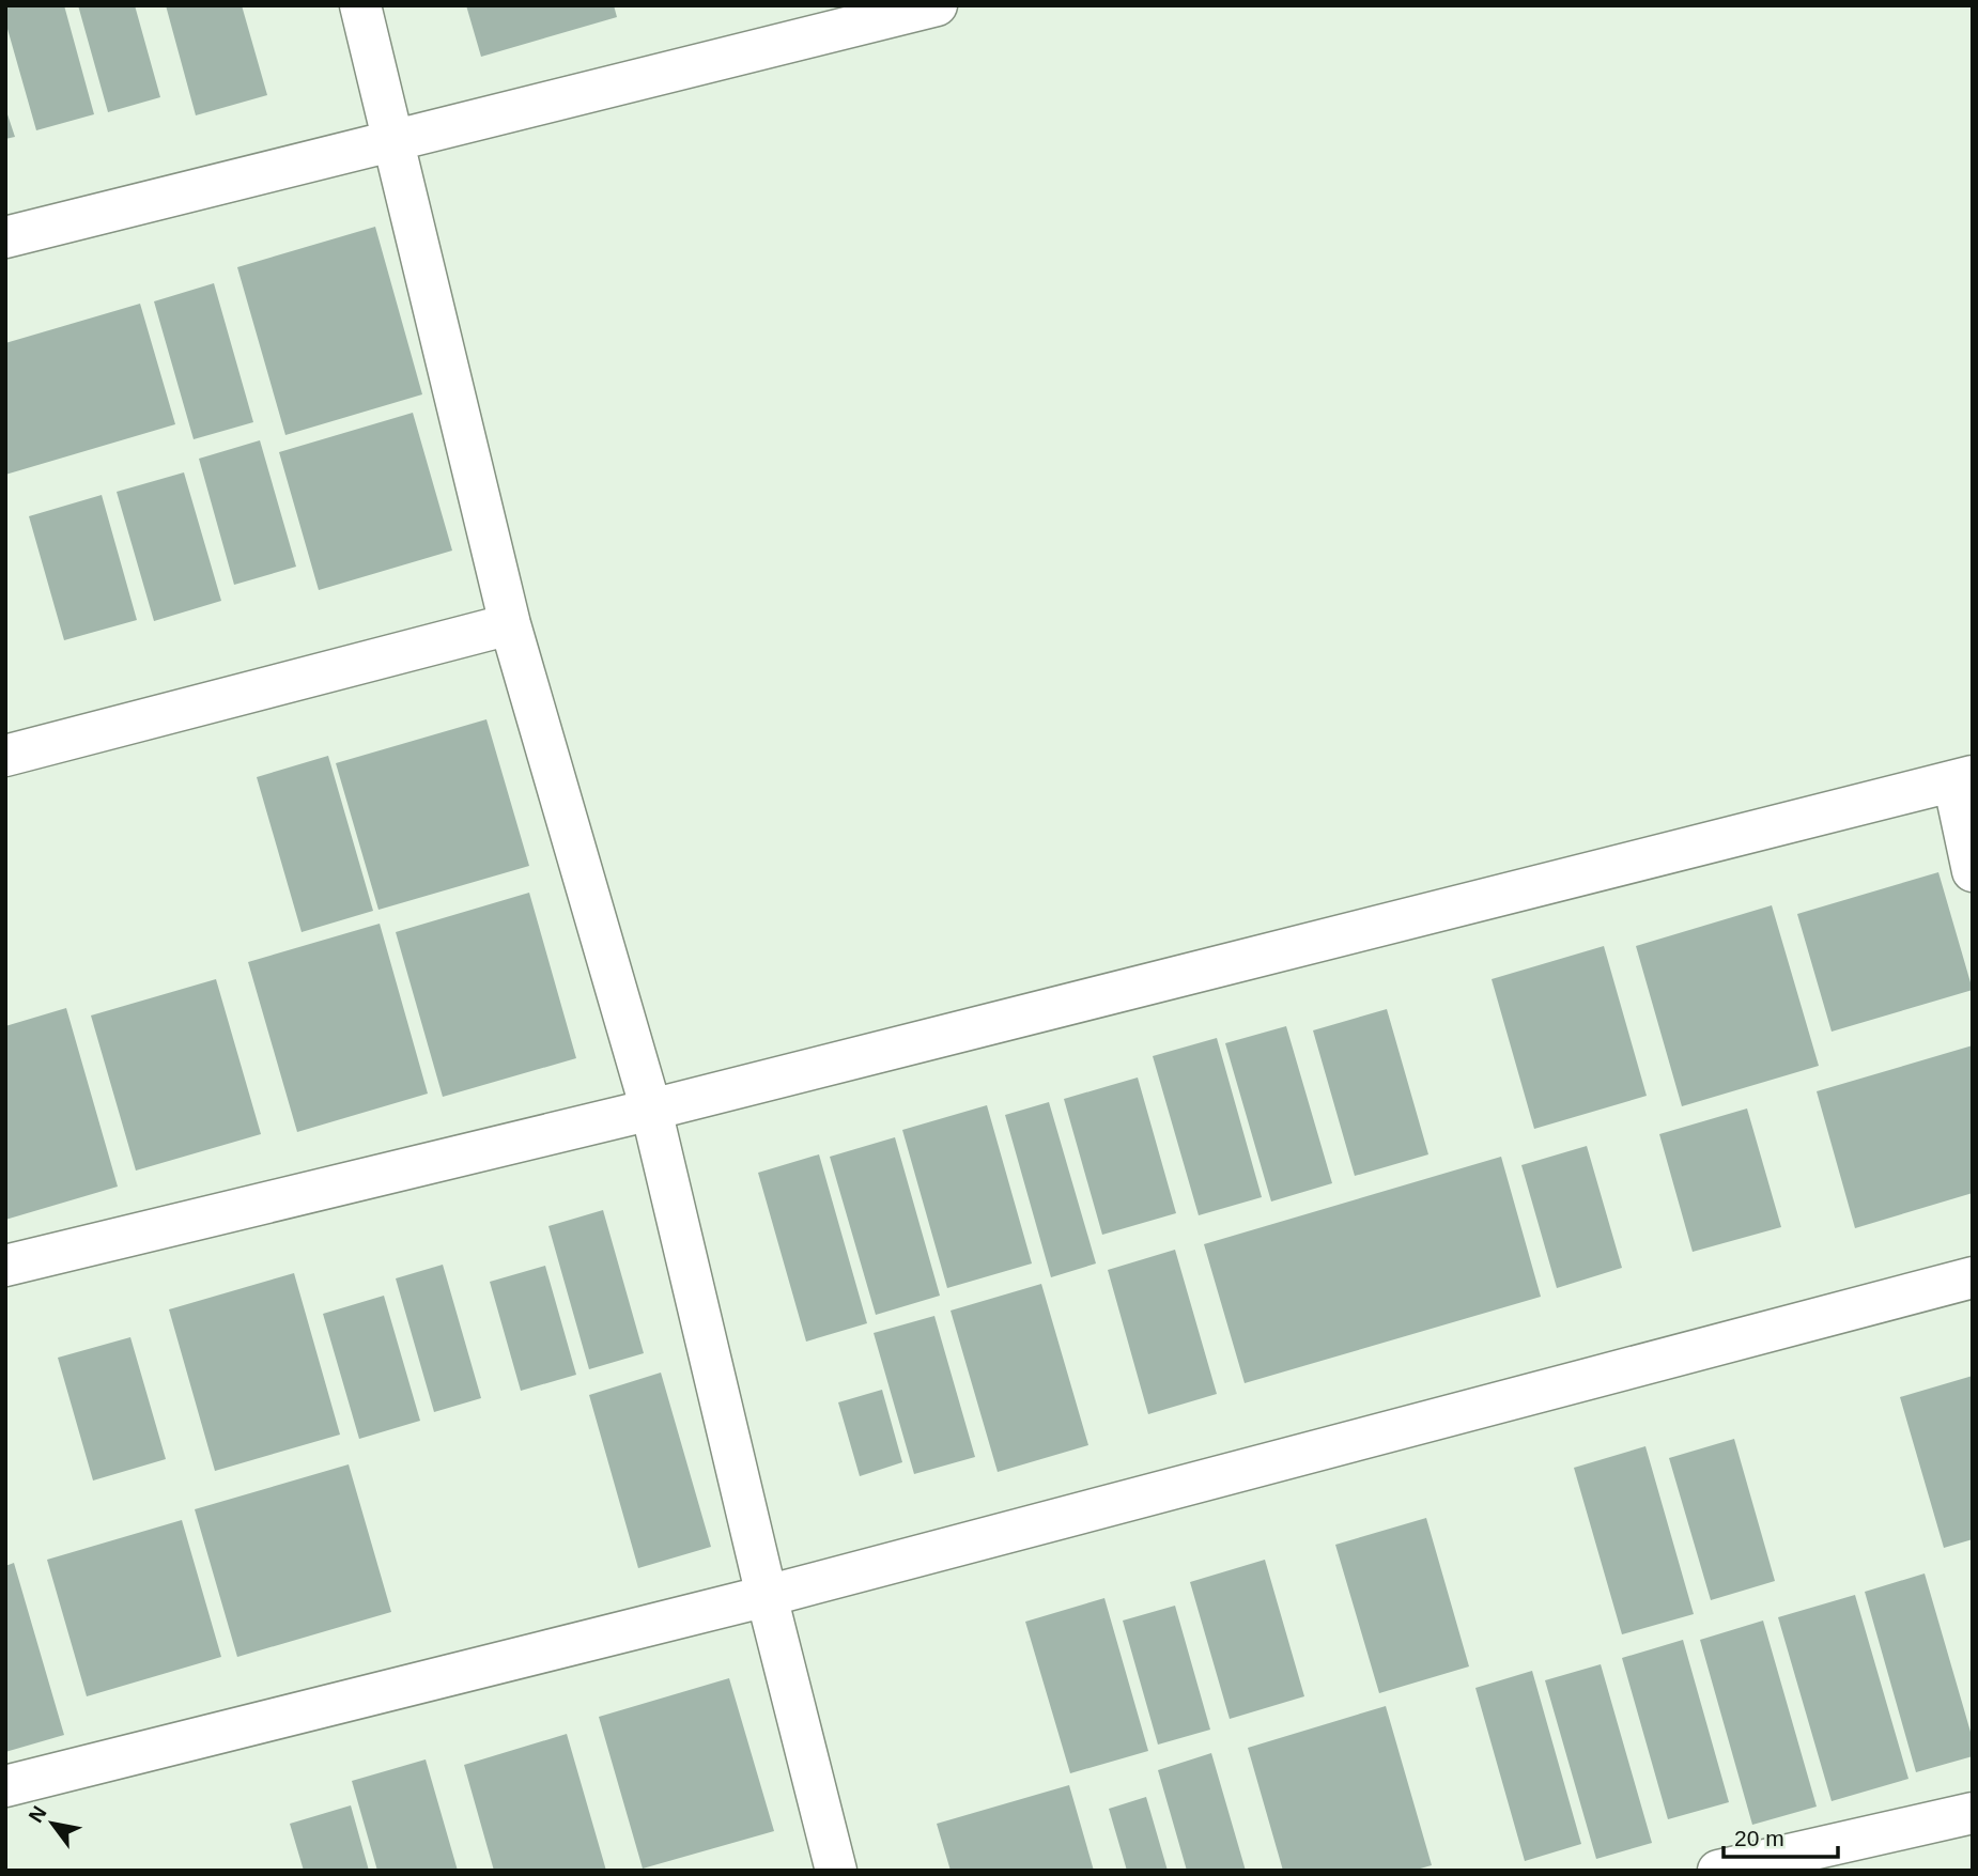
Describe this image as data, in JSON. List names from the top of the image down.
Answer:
{
  "scale_bar": "20 m",
  "north": "top left"
}
